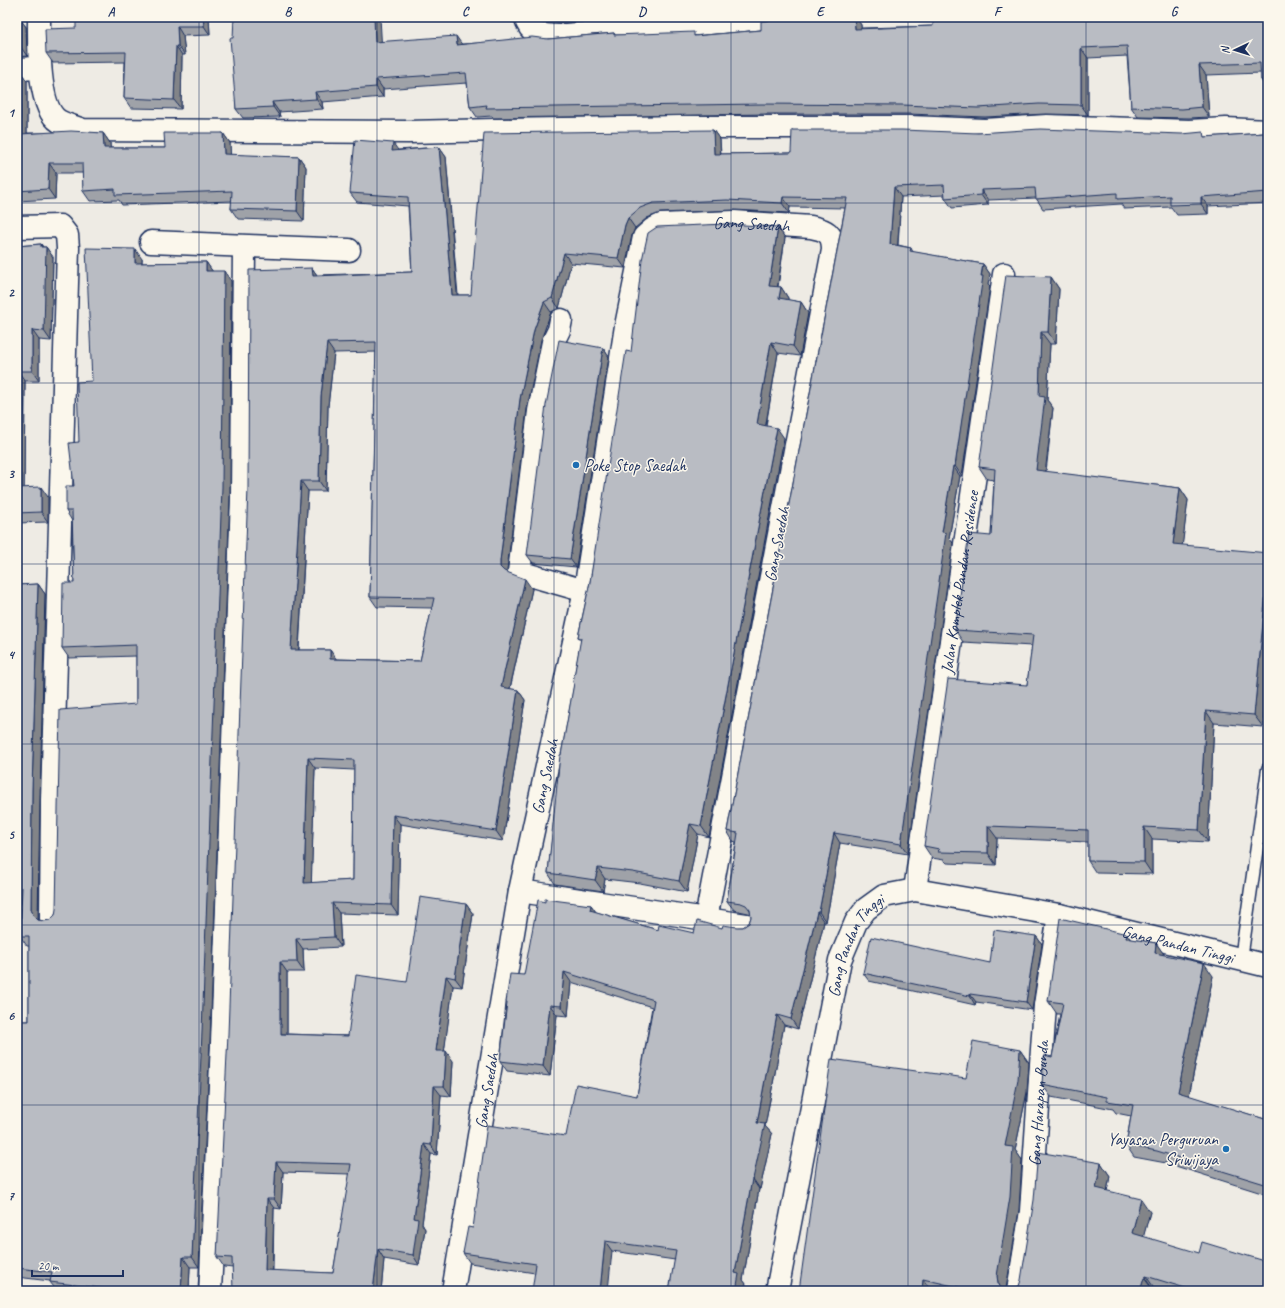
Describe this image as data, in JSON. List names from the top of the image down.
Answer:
{
  "streets": {
    "street": [
      "Gang Saedah",
      "Jalan Komplek Pandan Residence",
      "Gang Pandan Tinggi",
      "Gang Harapan Bunda"
    ]
  },
  "crossings": [
    ["Jalan Komplek Pandan Residence", "Gang Pandan Tinggi"],
    ["Gang Pandan Tinggi", "Gang Harapan Bunda"]
  ],
  "places": ["Poke Stop Saedah", "Yayasan Perguruan Sriwijaya"],
  "scale_bar": "20 m",
  "north": "left",
  "grid": {
    "columns": [
      "A",
      "B",
      "C",
      "D",
      "E",
      "F",
      "G"
    ],
    "rows": [
      "1",
      "2",
      "3",
      "4",
      "5",
      "6",
      "7"
    ]
  }
}
